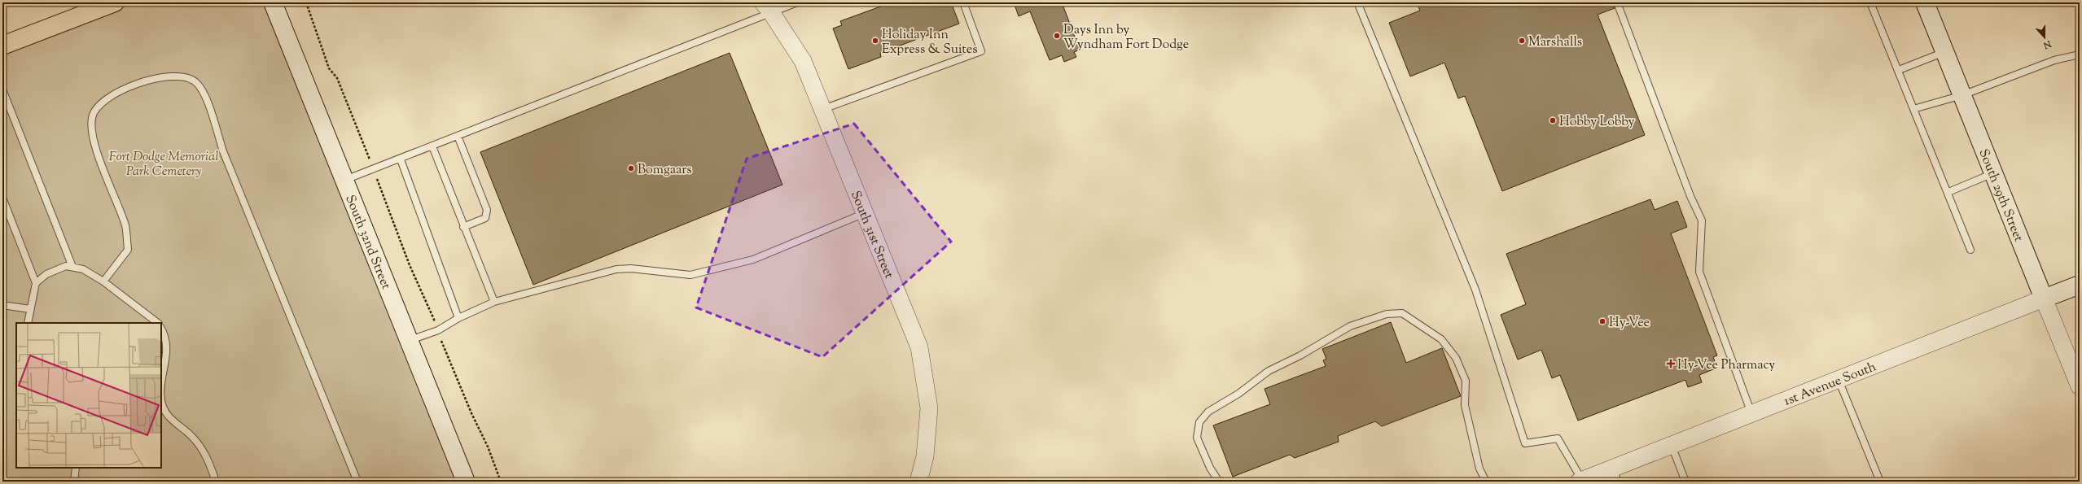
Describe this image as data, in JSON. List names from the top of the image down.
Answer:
{
  "streets": {
    "main road": ["South 29th Street", "South 32nd Street", "1st Avenue South"],
    "street": ["South 31st Street"]
  },
  "crossings": [
    ["South 29th Street", "1st Avenue South"]
  ],
  "parks": ["Fort Dodge Memorial Park Cemetery"],
  "places": {
    "other": [
      "Days Inn by Wyndham Fort Dodge",
      "Holiday Inn Express & Suites",
      "Marshalls",
      "Hobby Lobby",
      "Bomgaars",
      "Hy-Vee"
    ],
    "health": ["Hy-Vee Pharmacy"]
  },
  "north": "bottom"
}
